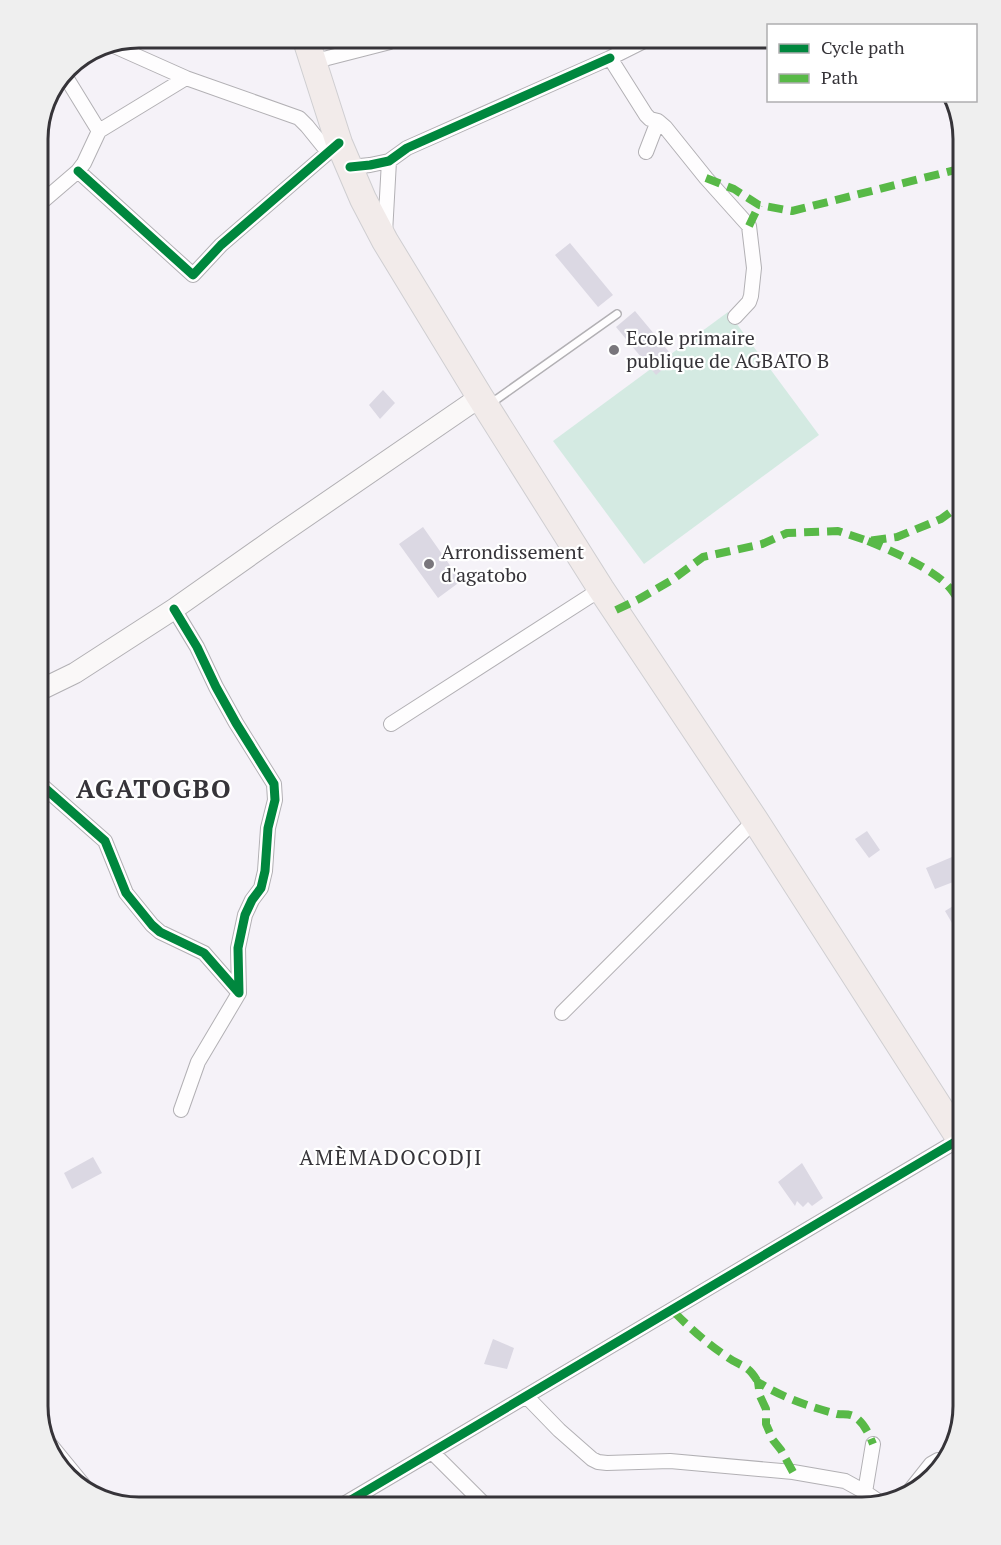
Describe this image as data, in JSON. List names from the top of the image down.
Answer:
{
  "districts": ["AGATOGBO", "AMÈMADOCODJI"],
  "places": ["Ecole primaire publique de AGBATO B", "Arrondissement d'agatobo"],
  "legend": ["Cycle path", "Path"]
}
